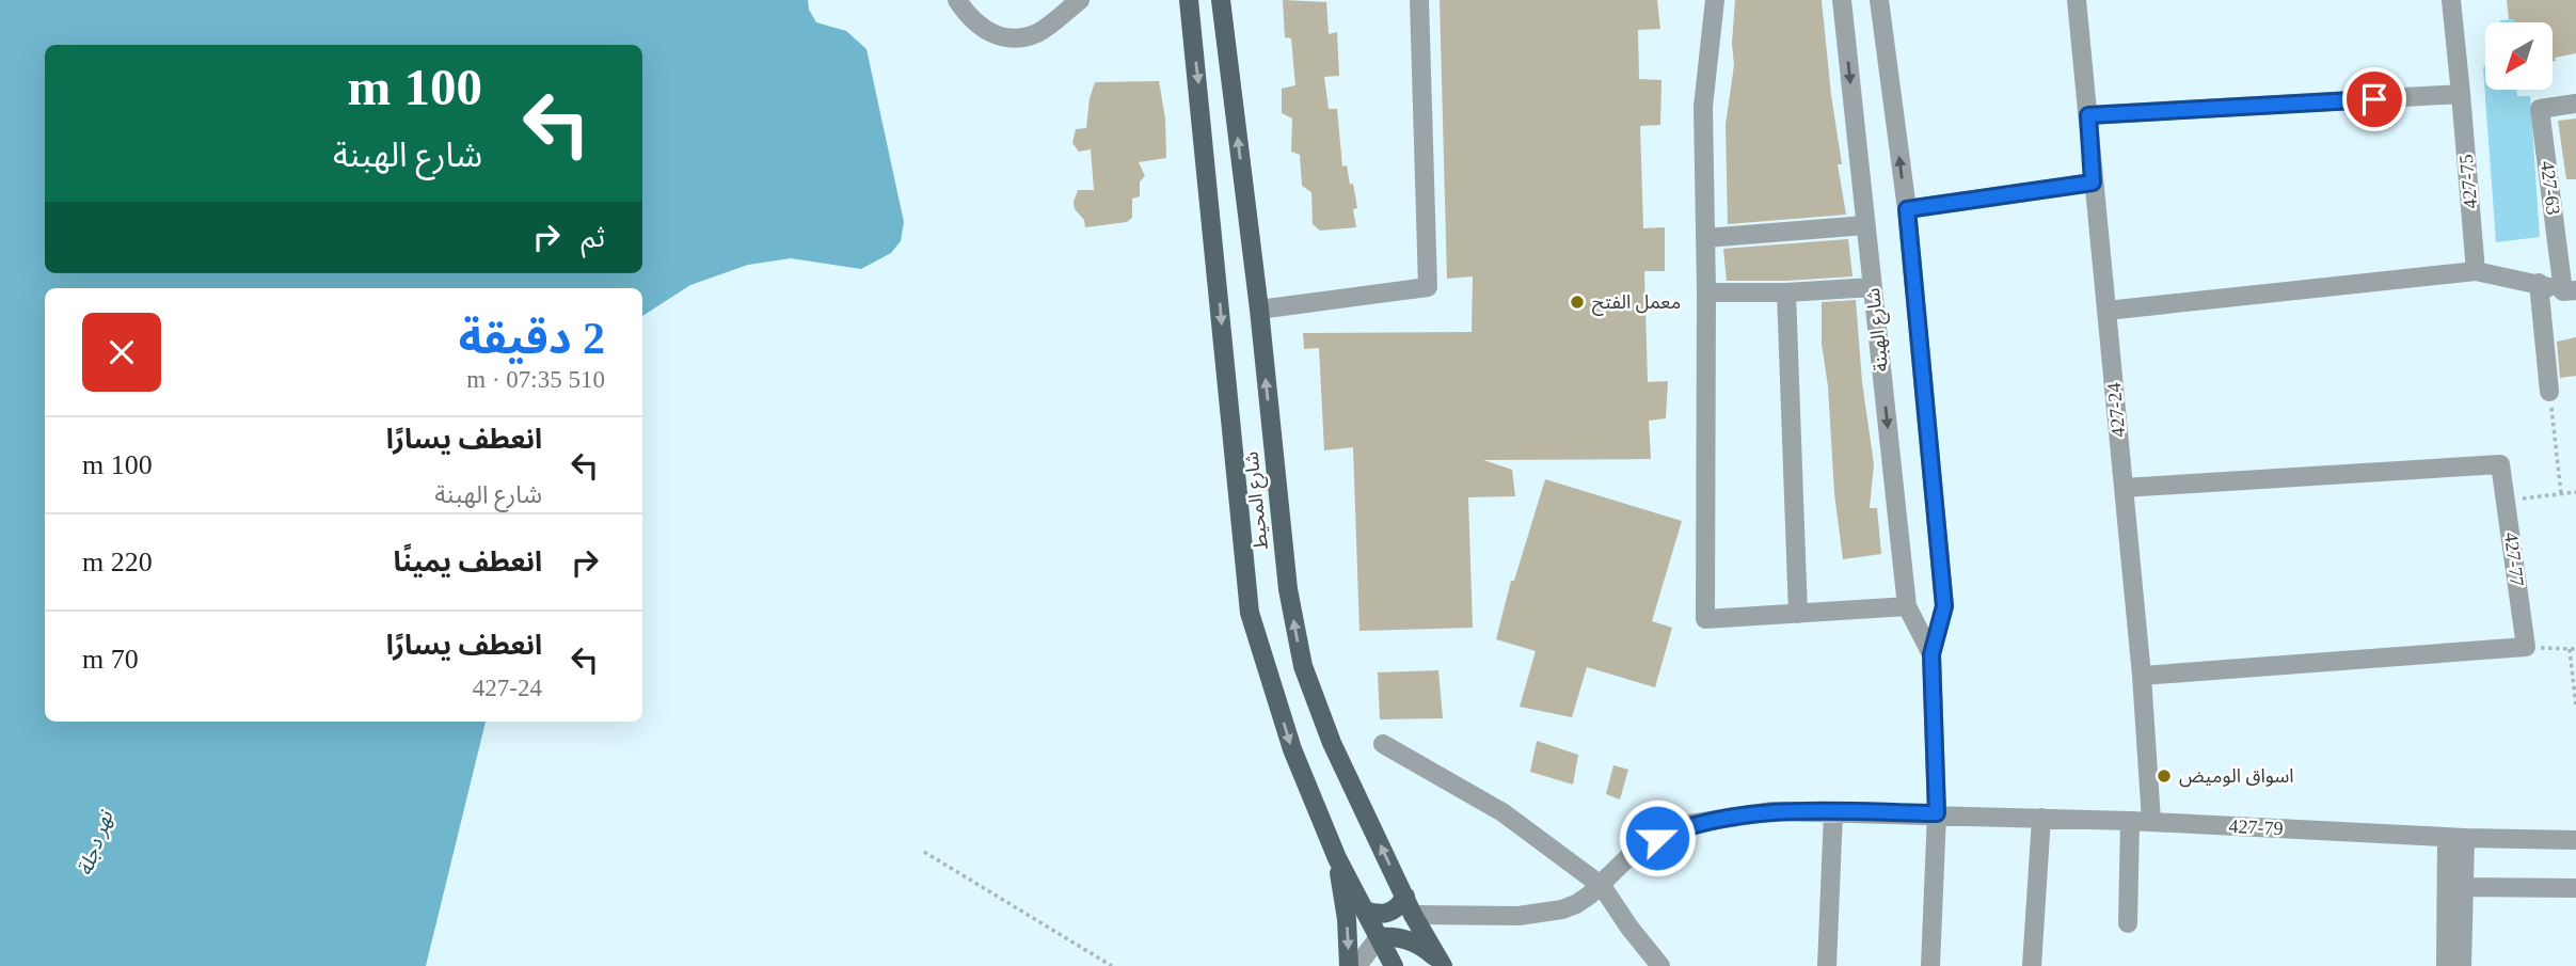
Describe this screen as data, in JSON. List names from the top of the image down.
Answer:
{
  "streets": {
    "main road": ["شارع المحيط"],
    "street": [
      "427-75",
      "427-63",
      "شارع الهبنة",
      "427-24",
      "427-77",
      "427-79"
    ]
  },
  "crossings": [
    ["شارع الهبنة", "427-79"],
    ["427-24", "427-77"],
    ["427-24", "427-79"],
    ["شارع المحيط", "427-79"]
  ],
  "water": ["نهر دجلة"],
  "places": ["معمل الفتح", "اسواق الوميض"],
  "north": "bottom left",
  "page": {
    "turn": ["100 m", "شارع الهبنة"],
    "then": "ثم",
    "heading": ["2 دقيقة", "510 m · 07:35"],
    "list": [
      {
        "name": "انعطف يسارًا",
        "note": "شارع الهبنة",
        "value": "100 m"
      },
      {
        "name": "انعطف يمينًا",
        "value": "220 m"
      },
      {
        "name": "انعطف يسارًا",
        "note": "427-24",
        "value": "70 m"
      }
    ]
  }
}
